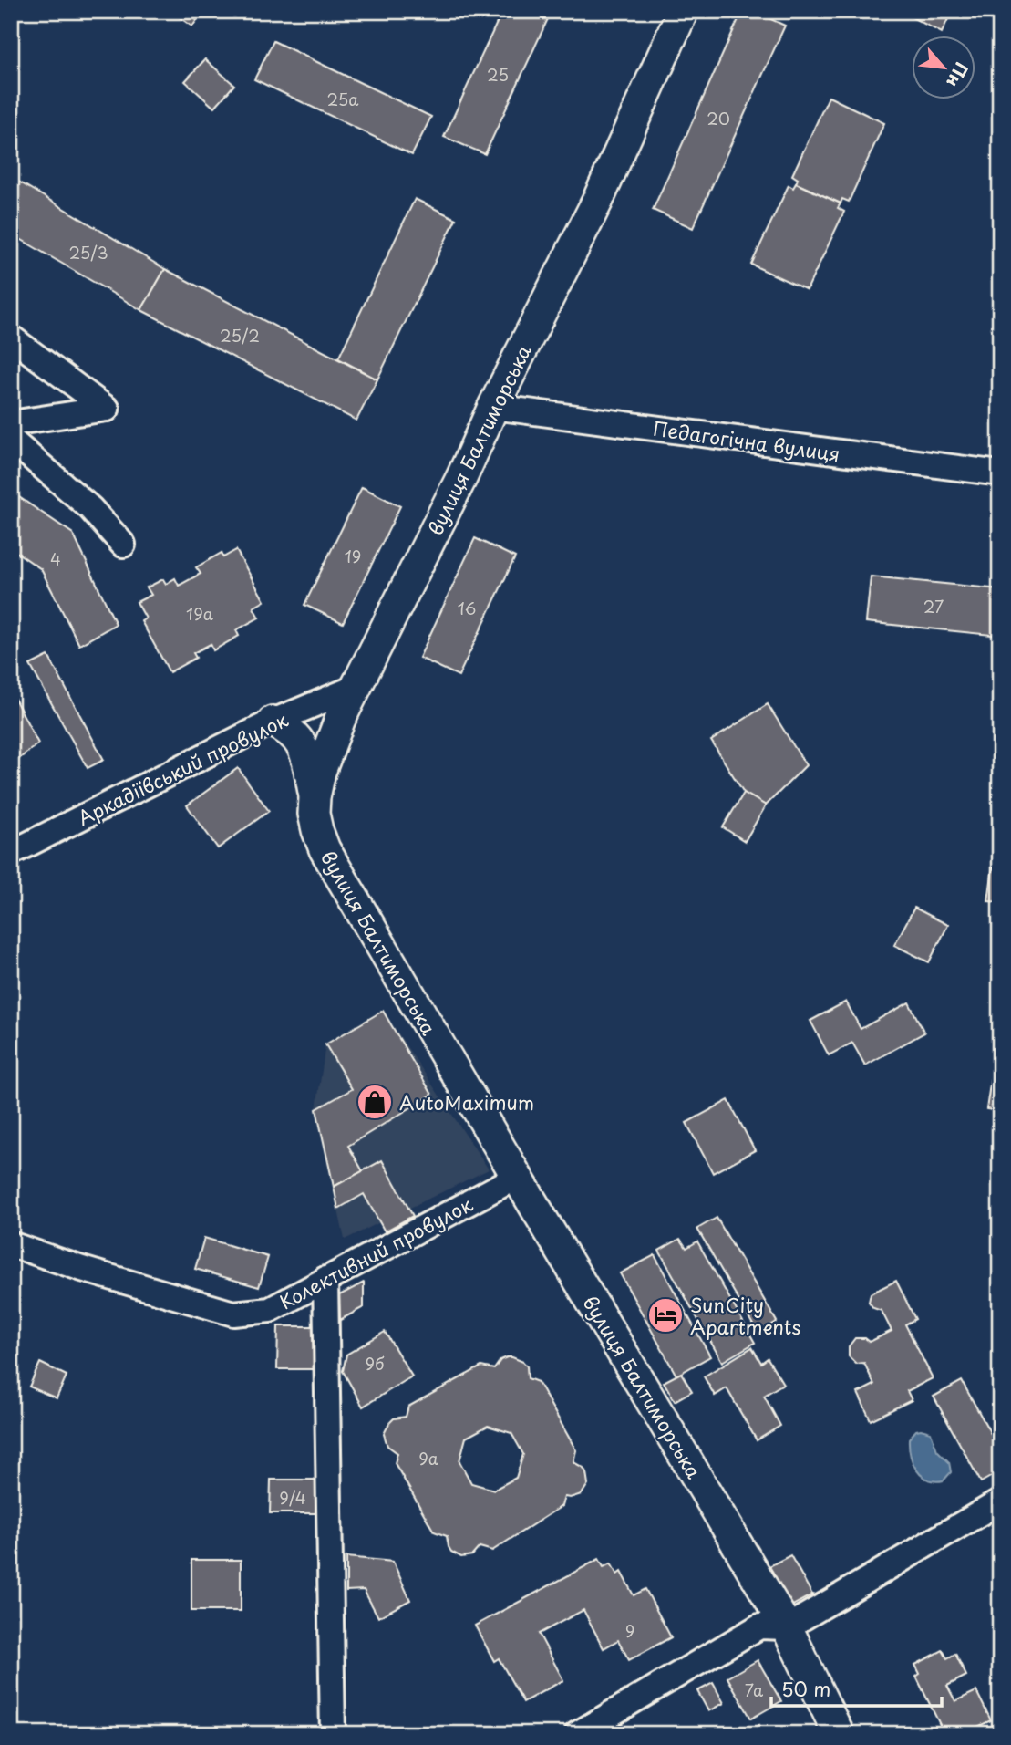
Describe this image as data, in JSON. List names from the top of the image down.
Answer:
{
  "streets": {
    "main road": ["вулиця Балтиморська"],
    "street": ["Педагогічна вулиця", "Аркадіївський провулок", "Колективний провулок"]
  },
  "crossings": [
    ["вулиця Балтиморська", "Педагогічна вулиця"],
    ["вулиця Балтиморська", "Аркадіївський провулок"],
    ["вулиця Балтиморська", "Колективний провулок"]
  ],
  "places": {
    "shop": ["AutoMaximum"],
    "hotel": ["SunCity Apartments"]
  },
  "house_numbers": [
    "25",
    "25а",
    "20",
    "25/3",
    "25/2",
    "19",
    "4",
    "27",
    "16",
    "19а",
    "9б",
    "9а",
    "9/4",
    "9",
    "7а"
  ],
  "scale_bar": "50 m",
  "north": "bottom right"
}
